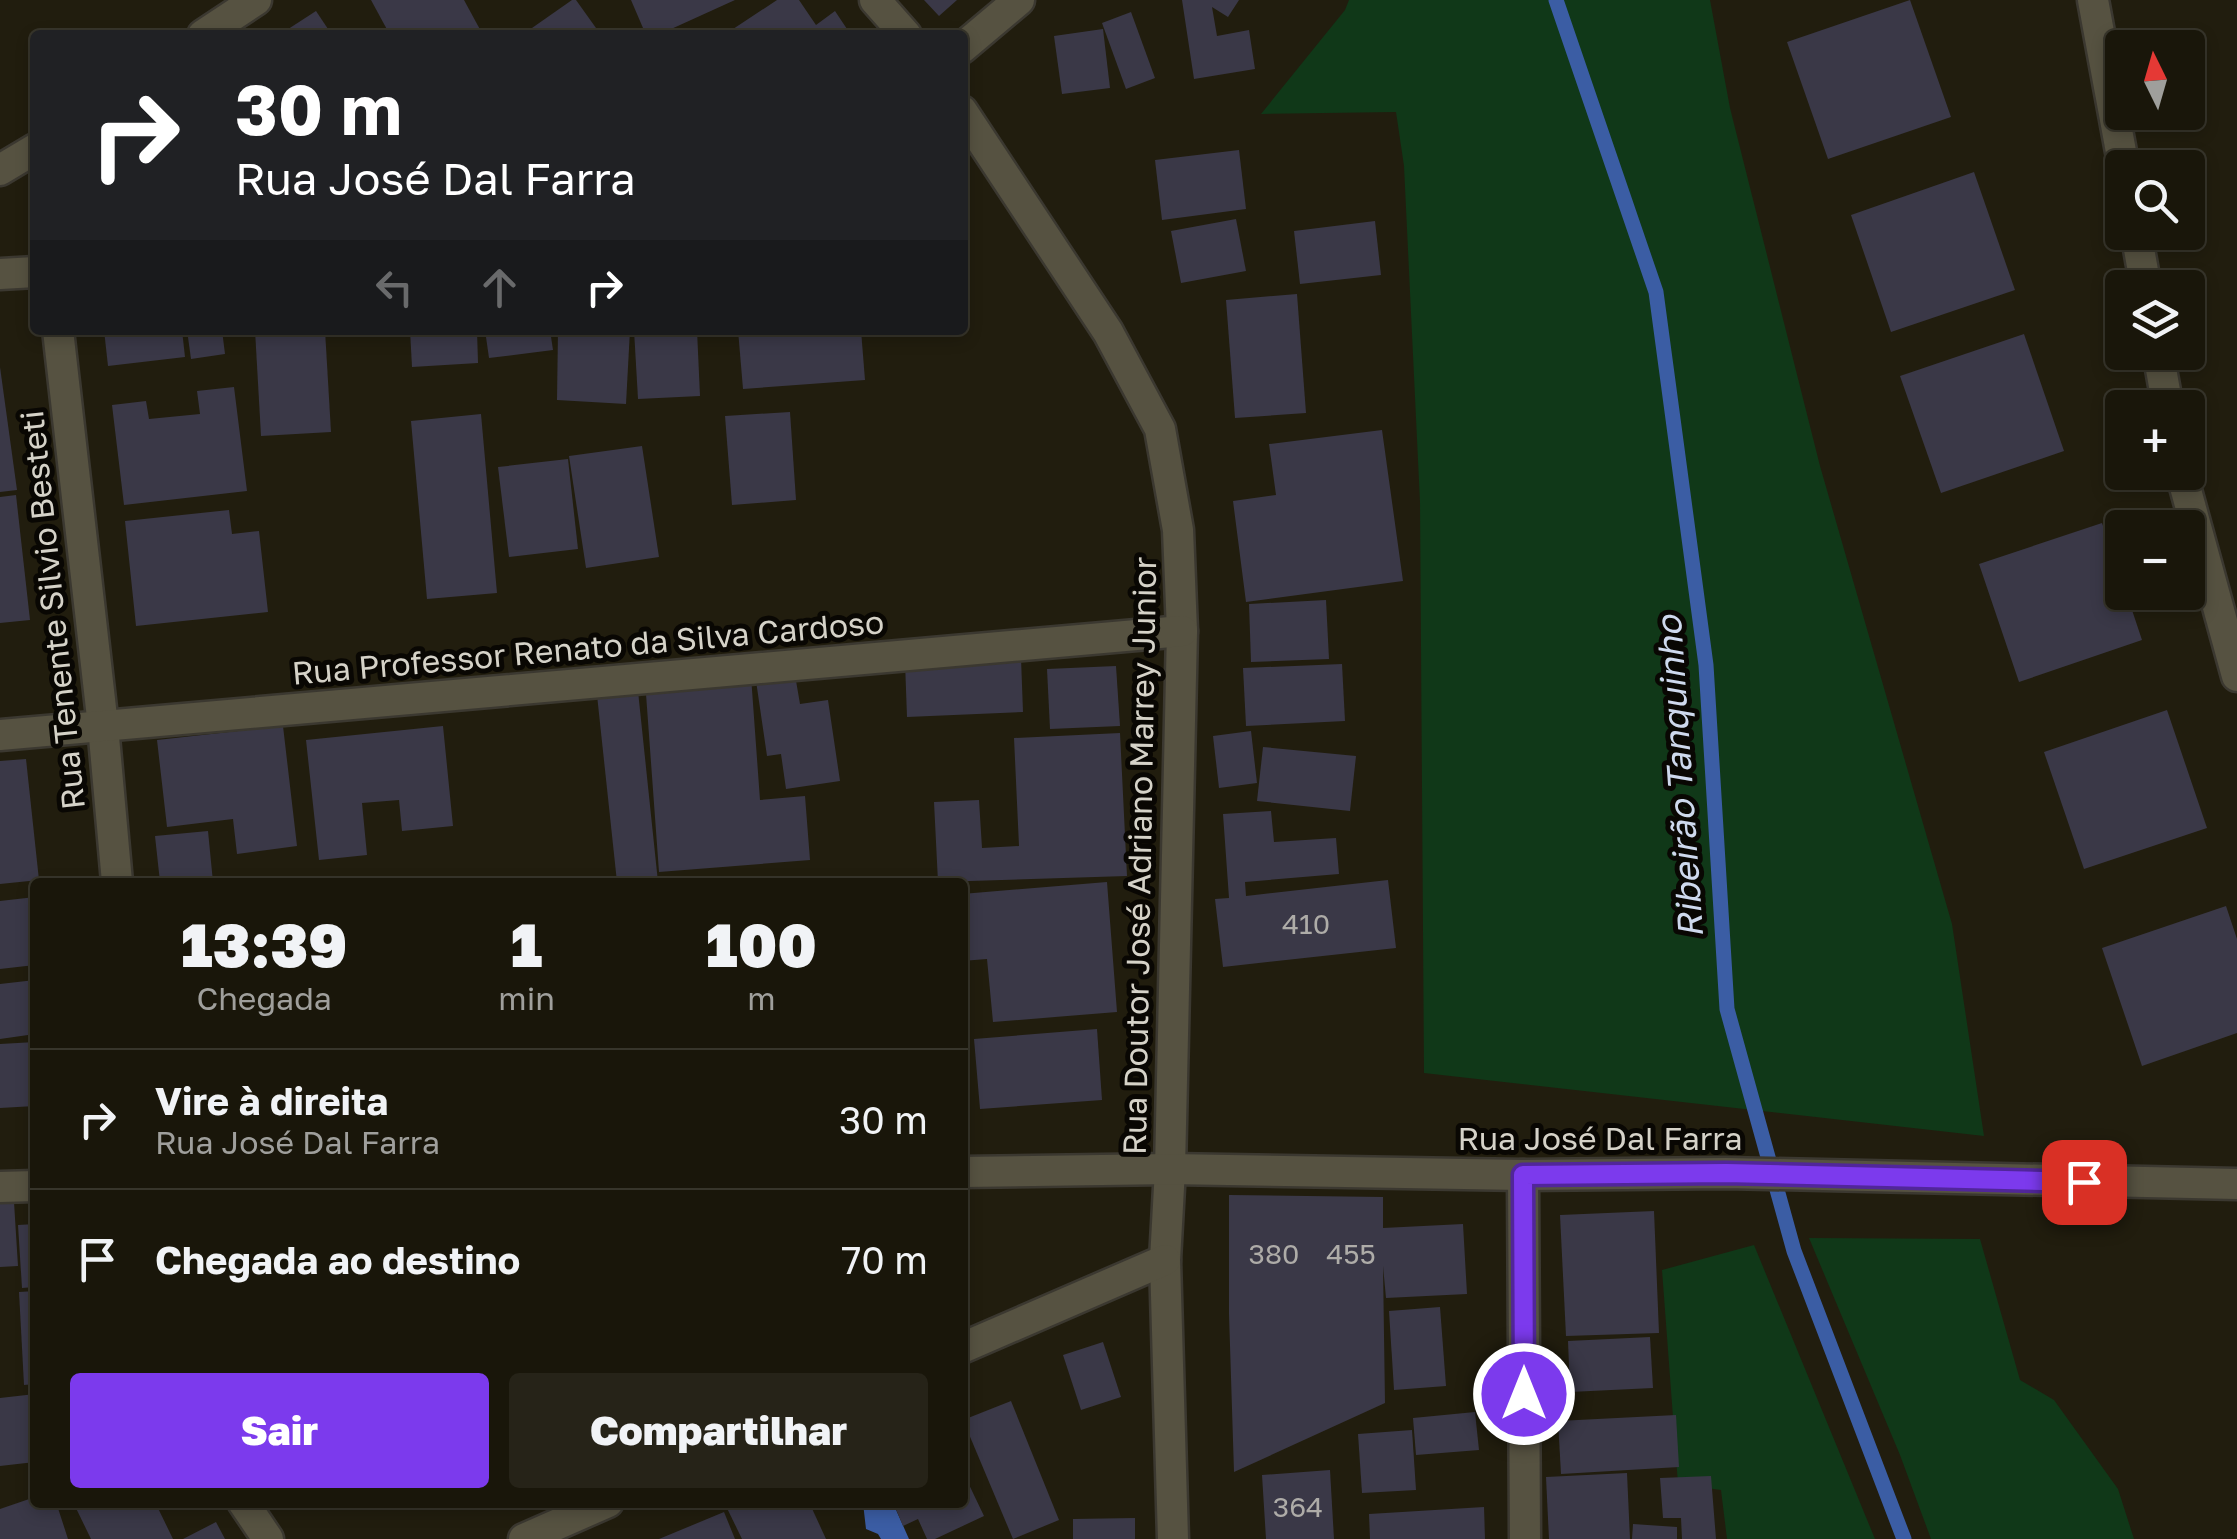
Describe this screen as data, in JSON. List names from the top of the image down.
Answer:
{
  "streets": {
    "street": [
      "Rua Tenente Silvio Besteti",
      "Rua Professor Renato da Silva Cardoso",
      "Rua Doutor José Adriano Marrey Junior",
      "Rua José Dal Farra"
    ]
  },
  "crossings": [
    ["Rua Tenente Silvio Besteti", "Rua Professor Renato da Silva Cardoso"],
    ["Rua Professor Renato da Silva Cardoso", "Rua Doutor José Adriano Marrey Junior"],
    ["Rua Doutor José Adriano Marrey Junior", "Rua José Dal Farra"]
  ],
  "water": ["Ribeirão Tanquinho"],
  "house_numbers": [
    "410",
    "380",
    "455",
    "364"
  ],
  "north": "top",
  "page": {
    "map_buttons": ["+", "−"],
    "turn": ["30 m", "Rua José Dal Farra"],
    "eta": [
      "13:39",
      "Chegada",
      "1",
      "min",
      "100",
      "m"
    ],
    "list": [
      {
        "name": "Vire à direita",
        "note": "Rua José Dal Farra",
        "value": "30 m"
      },
      {
        "name": "Chegada ao destino",
        "value": "70 m"
      }
    ],
    "buttons": ["Sair", "Compartilhar"]
  }
}
